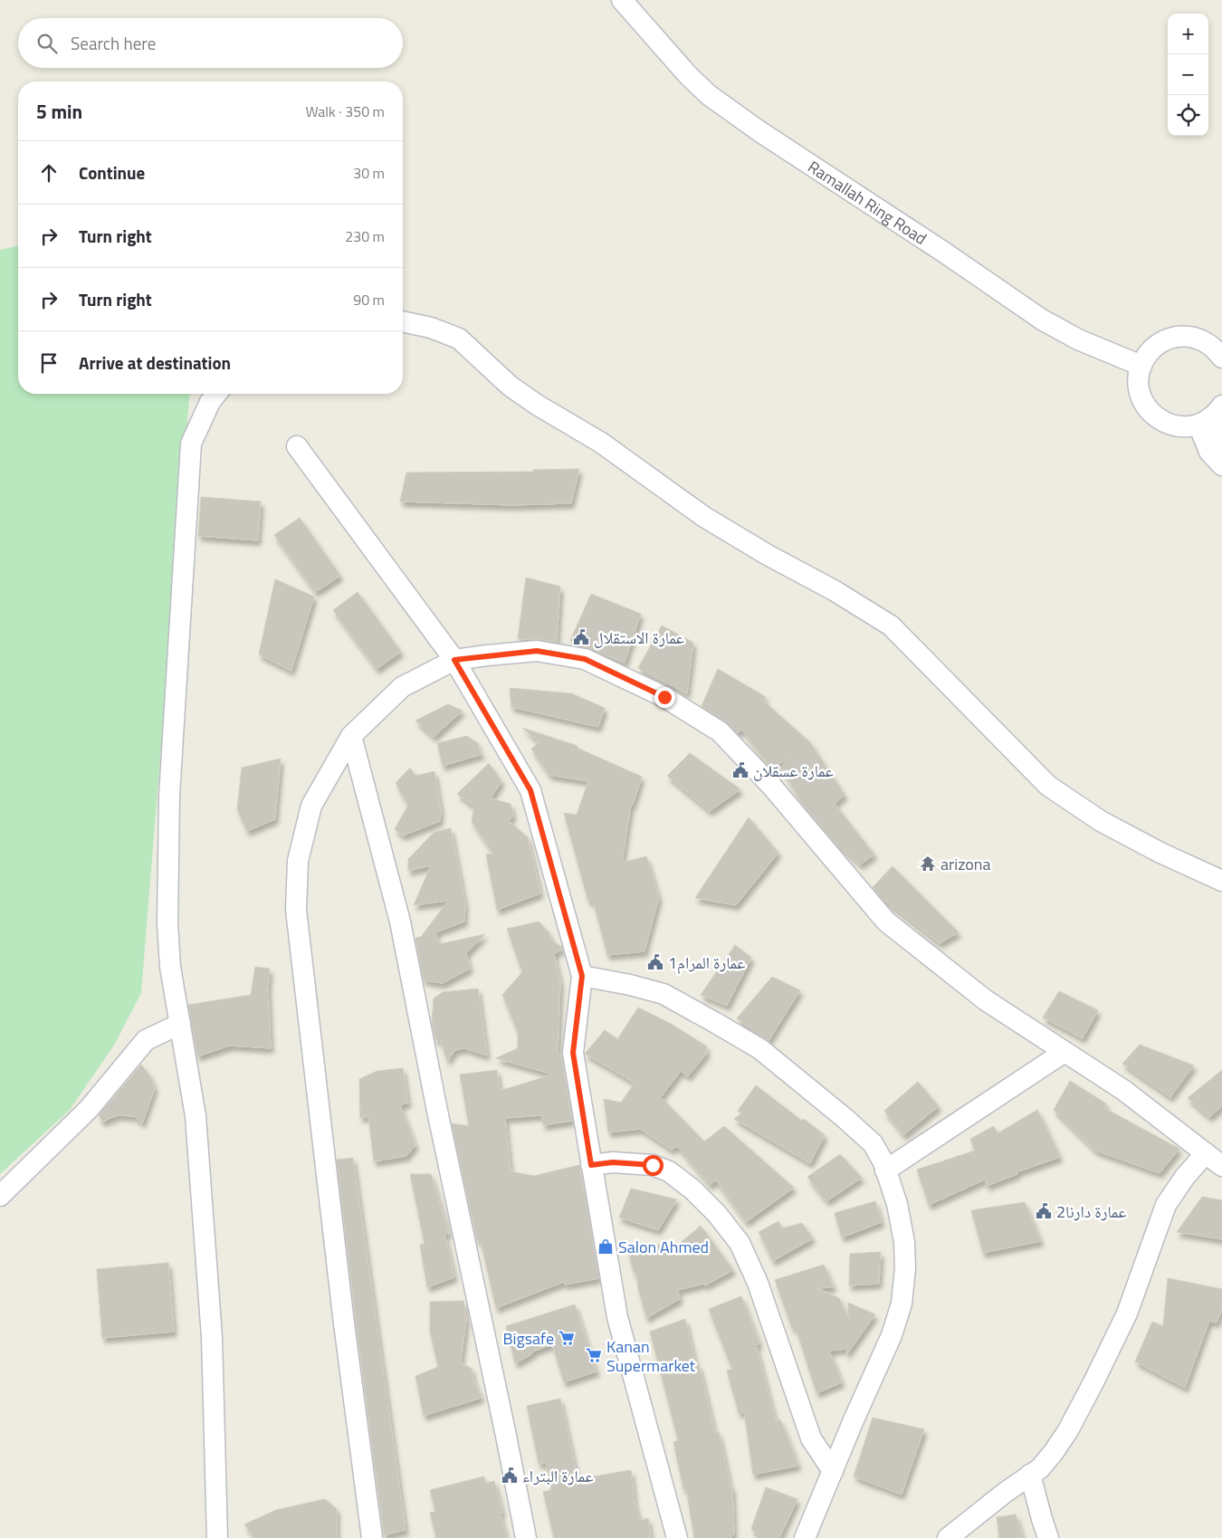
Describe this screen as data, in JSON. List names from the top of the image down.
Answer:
{
  "streets": {
    "street": ["Ramallah Ring Road"]
  },
  "places": {
    "public building": [
      "عمارة الاستقلال",
      "عمارة عسقلان",
      "عمارة المرام1",
      "عمارة دارنا2",
      "عمارة البتراء"
    ],
    "temple": ["arizona"],
    "shop": ["Salon Ahmed"],
    "supermarket": ["Bigsafe", "Kanan Supermarket"]
  },
  "page": {
    "map_buttons": ["+", "−"],
    "search": "Search here",
    "heading": ["5 min", "Walk · 350 m"],
    "list": [
      ["Continue", "30 m"],
      ["Turn right", "230 m"],
      ["Turn right", "90 m"],
      "Arrive at destination"
    ]
  }
}
